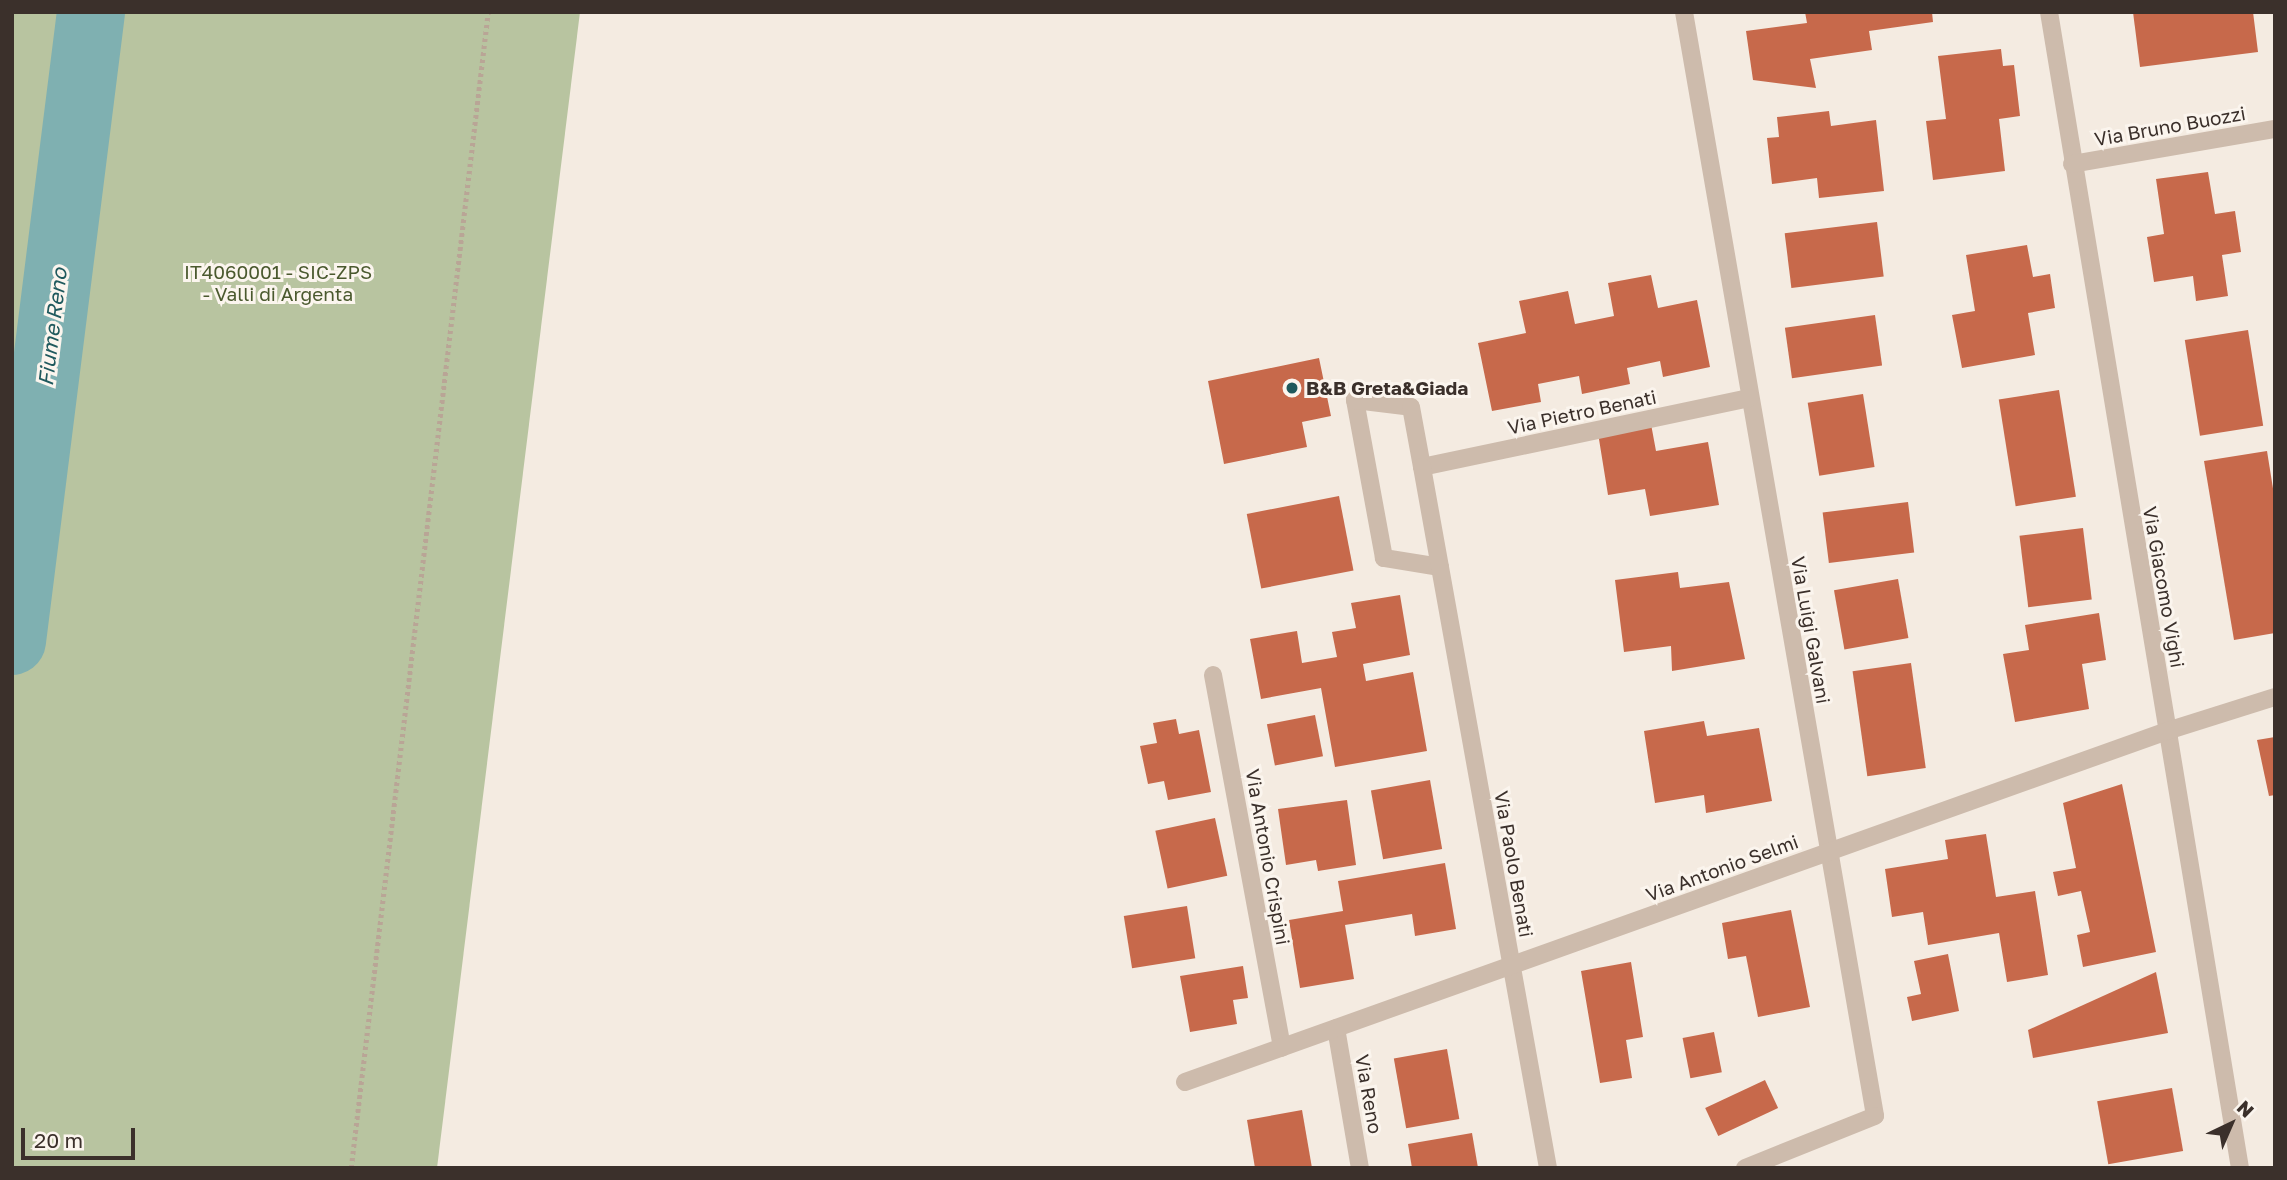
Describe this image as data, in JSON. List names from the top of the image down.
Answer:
{
  "streets": {
    "street": [
      "Via Bruno Buozzi",
      "Via Pietro Benati",
      "Via Giacomo Vighi",
      "Via Luigi Galvani",
      "Via Antonio Crispini",
      "Via Paolo Benati",
      "Via Antonio Selmi",
      "Via Reno"
    ]
  },
  "crossings": [
    ["Via Bruno Buozzi", "Via Giacomo Vighi"],
    ["Via Pietro Benati", "Via Luigi Galvani"],
    ["Via Pietro Benati", "Via Paolo Benati"],
    ["Via Giacomo Vighi", "Via Antonio Selmi"],
    ["Via Luigi Galvani", "Via Antonio Selmi"],
    ["Via Antonio Crispini", "Via Antonio Selmi"],
    ["Via Paolo Benati", "Via Antonio Selmi"],
    ["Via Antonio Selmi", "Via Reno"]
  ],
  "water": ["Fiume Reno"],
  "parks": ["IT4060001 - SIC-ZPS - Valli di Argenta"],
  "places": ["B&B Greta&Giada"],
  "scale_bar": "20 m",
  "north": "top right"
}
